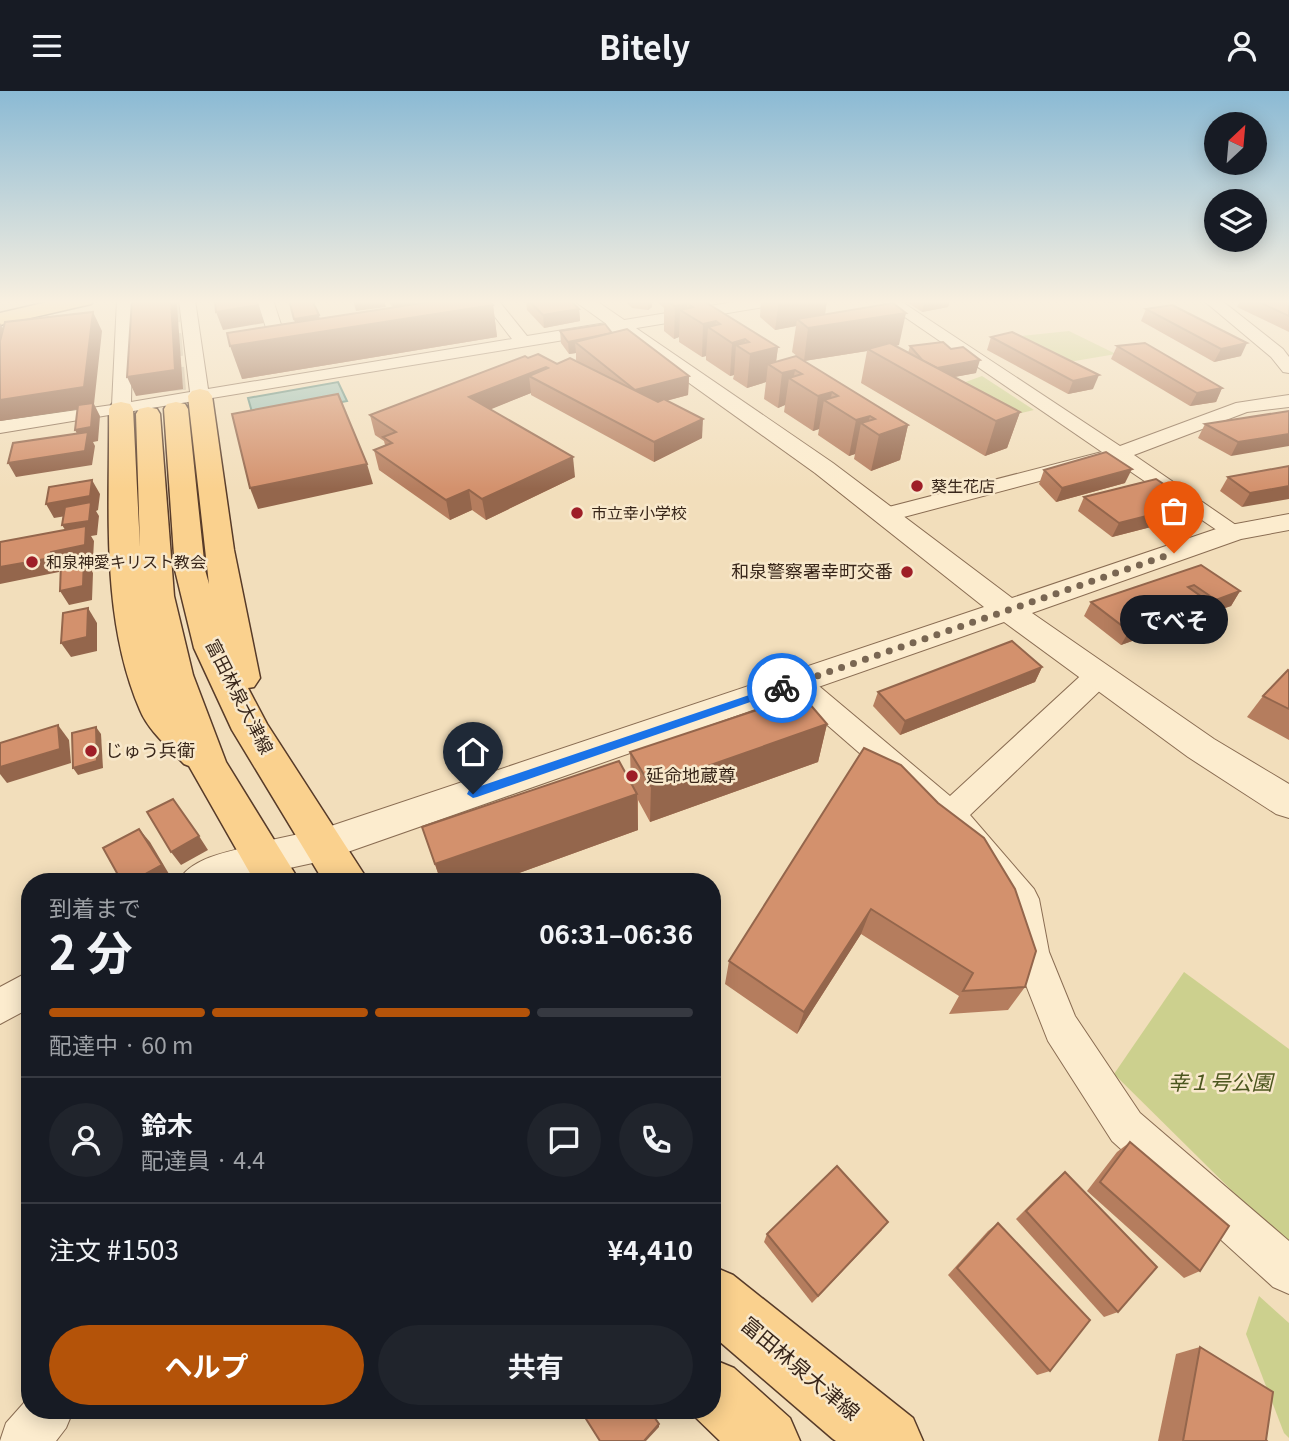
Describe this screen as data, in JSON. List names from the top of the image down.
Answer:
{
  "streets": {
    "main road": ["富田林泉大津線"]
  },
  "parks": ["幸１号公園"],
  "places": [
    "葵生花店",
    "市立幸小学校",
    "でべそ",
    "和泉神愛キリスト教会",
    "和泉警察署幸町交番",
    "じゅう兵衛",
    "延命地蔵尊"
  ],
  "north": "top right",
  "page": {
    "header": "Bitely",
    "bubble": "でべそ",
    "heading": ["2 分", "到着まで", "06:31–06:36"],
    "panel": [
      "鈴木",
      "配達員 · 4.4",
      "注文 #1503",
      "¥4,410"
    ],
    "bar": "配達中 · 60 m",
    "buttons": ["ヘルプ", "共有"]
  }
}
